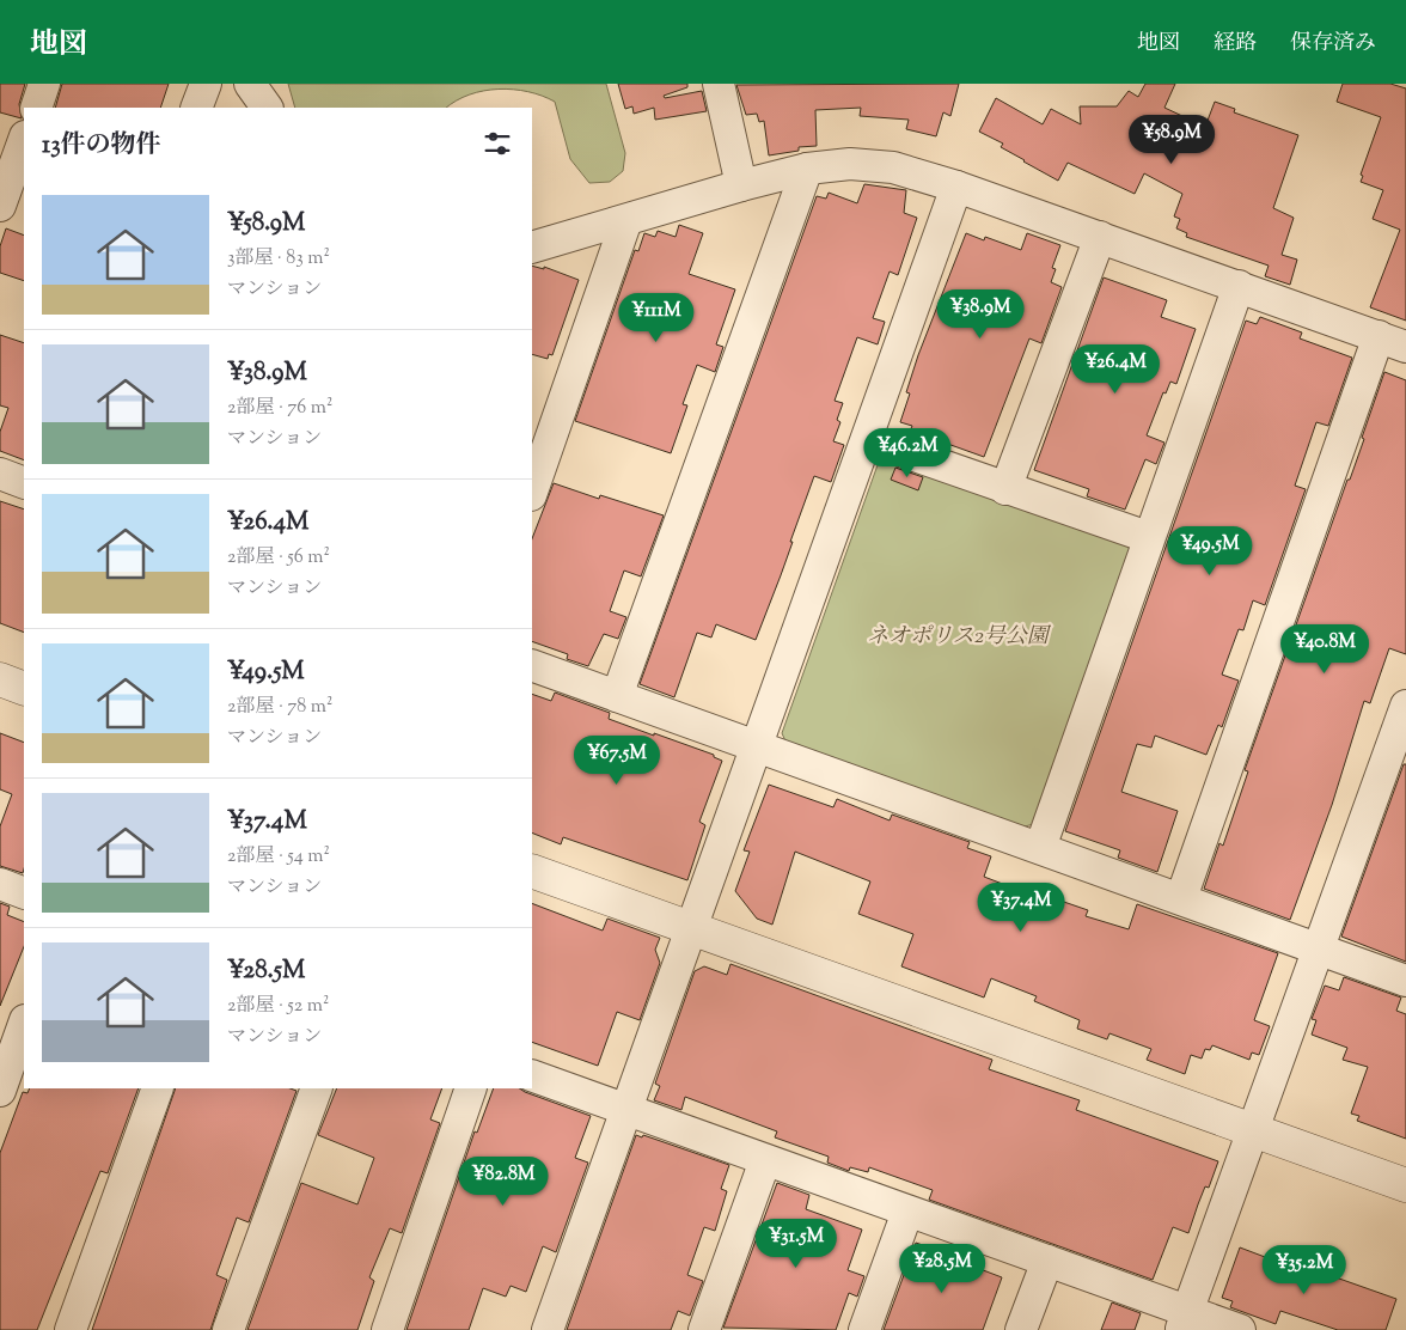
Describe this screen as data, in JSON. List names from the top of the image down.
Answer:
{
  "parks": ["ネオポリス2号公園"],
  "page": {
    "header": "地図",
    "nav": ["地図", "経路", "保存済み"],
    "heading": "13件の物件",
    "price": [
      "¥58.9M",
      "¥38.9M",
      "¥111M",
      "¥26.4M",
      "¥46.2M",
      "¥49.5M",
      "¥40.8M",
      "¥67.5M",
      "¥37.4M",
      "¥82.8M",
      "¥31.5M",
      "¥28.5M",
      "¥35.2M"
    ],
    "list": [
      {
        "name": "¥58.9M",
        "note": "3部屋 · 83 m² · マンション"
      },
      {
        "name": "¥38.9M",
        "note": "2部屋 · 76 m² · マンション"
      },
      {
        "name": "¥26.4M",
        "note": "2部屋 · 56 m² · マンション"
      },
      {
        "name": "¥49.5M",
        "note": "2部屋 · 78 m² · マンション"
      },
      {
        "name": "¥37.4M",
        "note": "2部屋 · 54 m² · マンション"
      },
      {
        "name": "¥28.5M",
        "note": "2部屋 · 52 m² · マンション"
      }
    ]
  }
}
